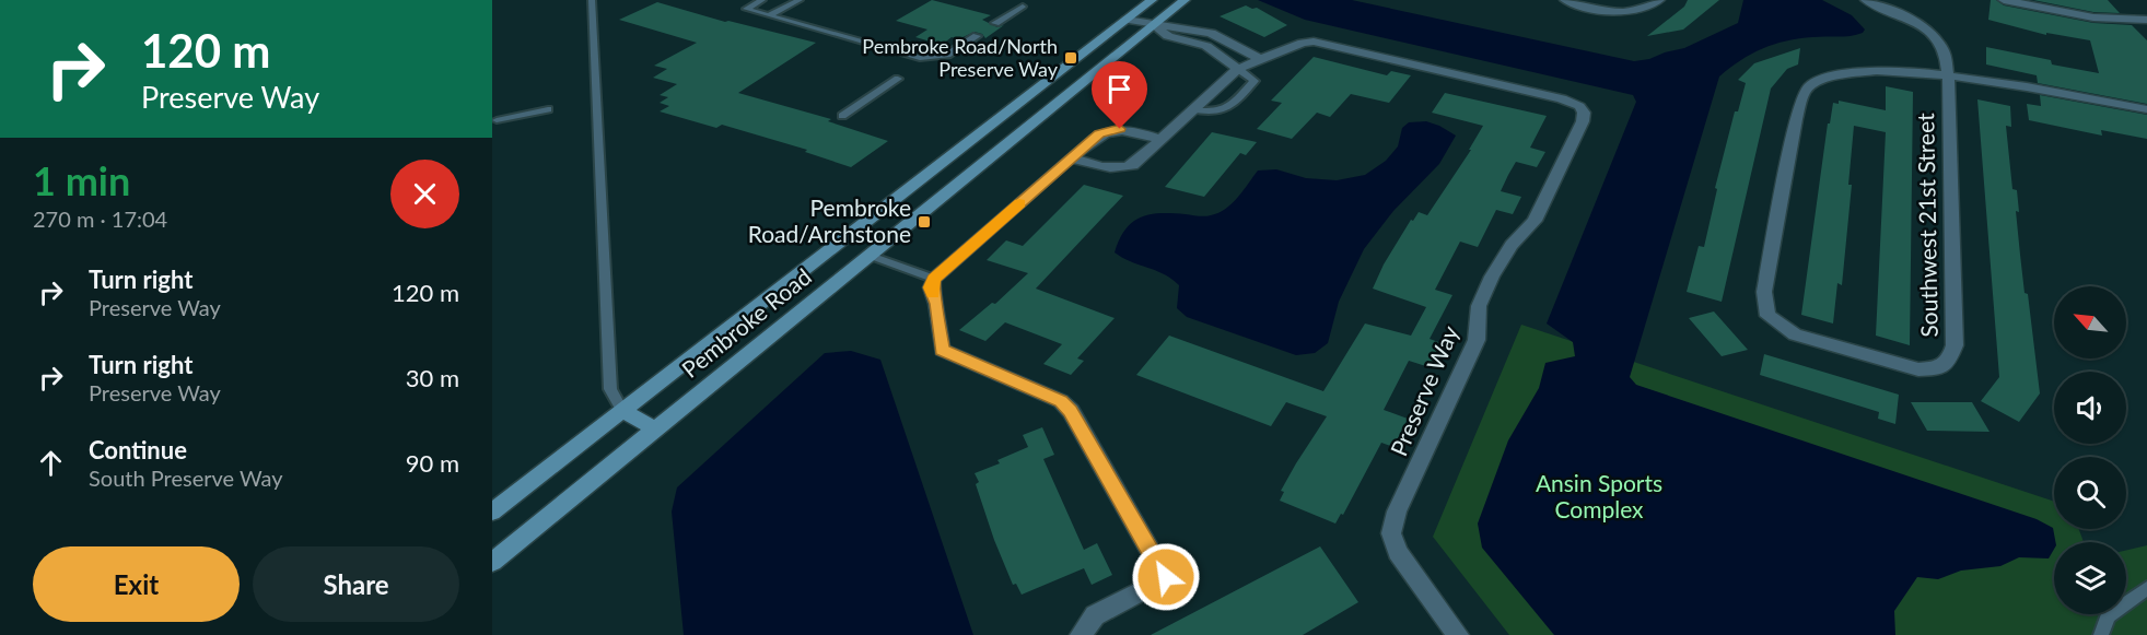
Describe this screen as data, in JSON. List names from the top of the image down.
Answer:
{
  "streets": {
    "main road": ["Pembroke Road"],
    "street": ["Southwest 21st Street", "Preserve Way"]
  },
  "parks": ["Ansin Sports Complex"],
  "places": {
    "transit": ["Pembroke Road/North Preserve Way", "Pembroke Road/Archstone"]
  },
  "north": "top left",
  "page": {
    "turn": ["120 m", "Preserve Way"],
    "heading": ["1 min", "270 m · 17:04"],
    "list": [
      {
        "name": "Turn right",
        "note": "Preserve Way",
        "value": "120 m"
      },
      {
        "name": "Turn right",
        "note": "Preserve Way",
        "value": "30 m"
      },
      {
        "name": "Continue",
        "note": "South Preserve Way",
        "value": "90 m"
      }
    ],
    "buttons": ["Exit", "Share"]
  }
}
